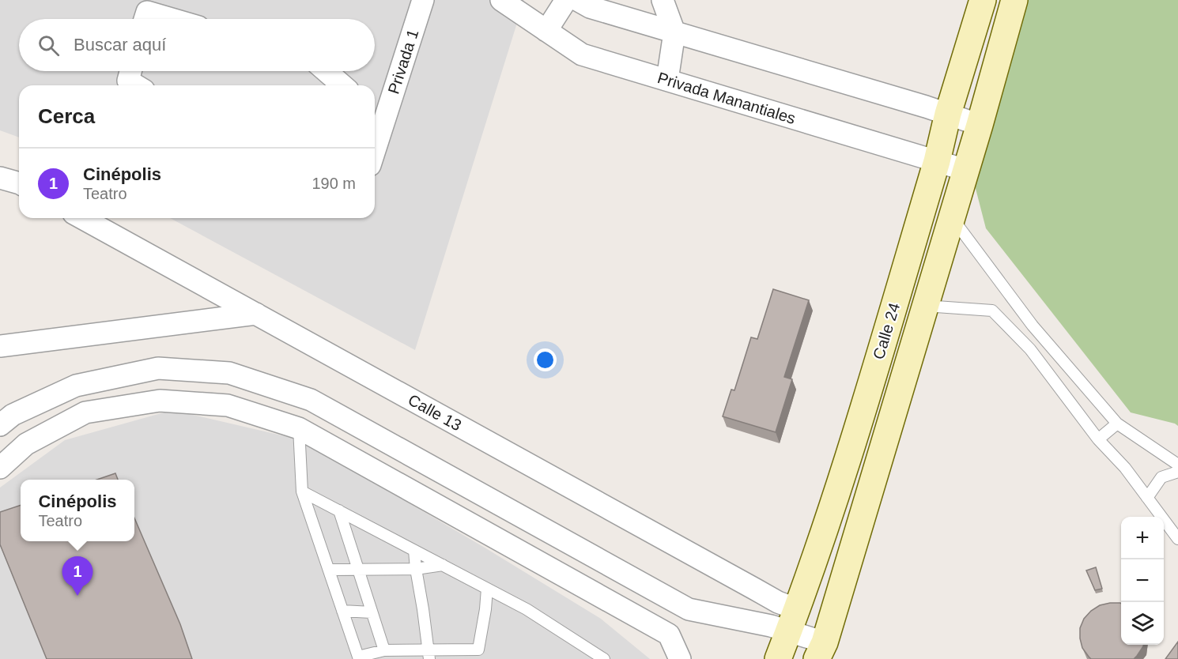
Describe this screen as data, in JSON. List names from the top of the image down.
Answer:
{
  "streets": {
    "main road": ["Calle 24"],
    "street": ["Privada 1", "Privada Manantiales", "Calle 13"]
  },
  "crossings": [
    ["Privada Manantiales", "Calle 24"],
    ["Calle 24", "Calle 13"]
  ],
  "page": {
    "search": "Buscar aquí",
    "heading": "Cerca",
    "list": [
      {
        "mark": "1",
        "name": "Cinépolis",
        "note": "Teatro",
        "value": "190 m"
      }
    ],
    "popup": ["Cinépolis", "Teatro"],
    "map_buttons": ["+", "−"],
    "pins": "1"
  }
}
